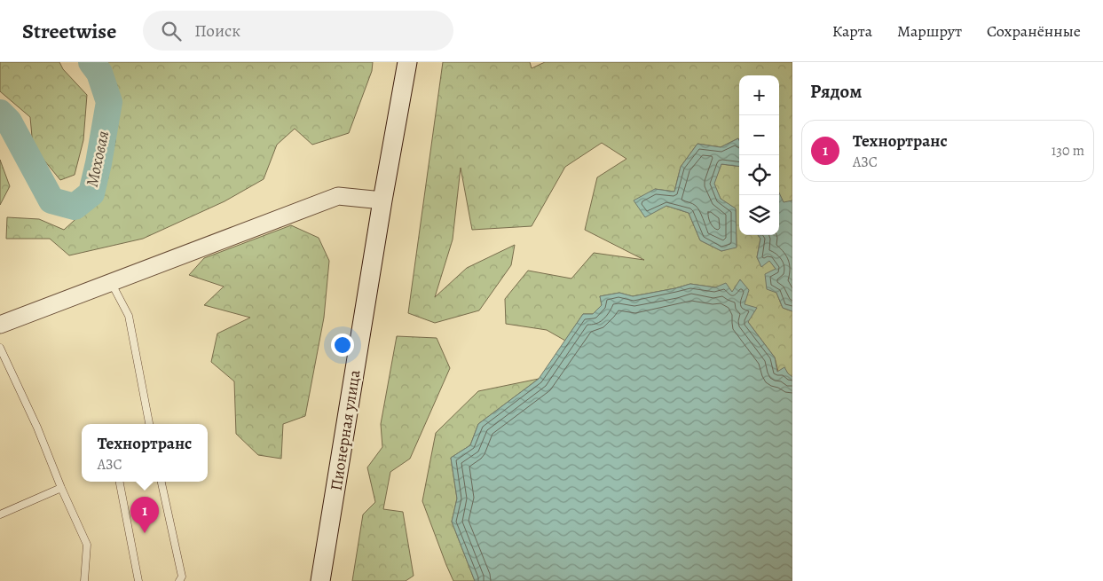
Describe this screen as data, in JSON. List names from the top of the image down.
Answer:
{
  "streets": {
    "main road": ["Пионерная улица"]
  },
  "water": ["Моховая"],
  "page": {
    "header": "Streetwise",
    "search": "Поиск",
    "nav": ["Карта", "Маршрут", "Сохранённые"],
    "heading": "Рядом",
    "map_buttons": ["+", "−"],
    "list": [
      {
        "mark": "1",
        "name": "Технортранс",
        "note": "АЗС",
        "value": "130 m"
      }
    ],
    "popup": ["Технортранс", "АЗС"],
    "pins": "1"
  }
}
